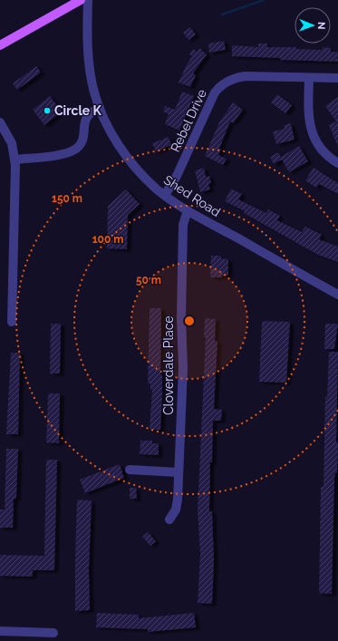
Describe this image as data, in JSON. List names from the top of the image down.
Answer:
{
  "streets": {
    "street": ["Rebel Drive", "Shed Road", "Cloverdale Place"]
  },
  "crossings": [
    ["Rebel Drive", "Shed Road"],
    ["Shed Road", "Cloverdale Place"]
  ],
  "places": ["Circle K"],
  "north": "right",
  "rings": ["150 m", "100 m", "50 m"]
}
